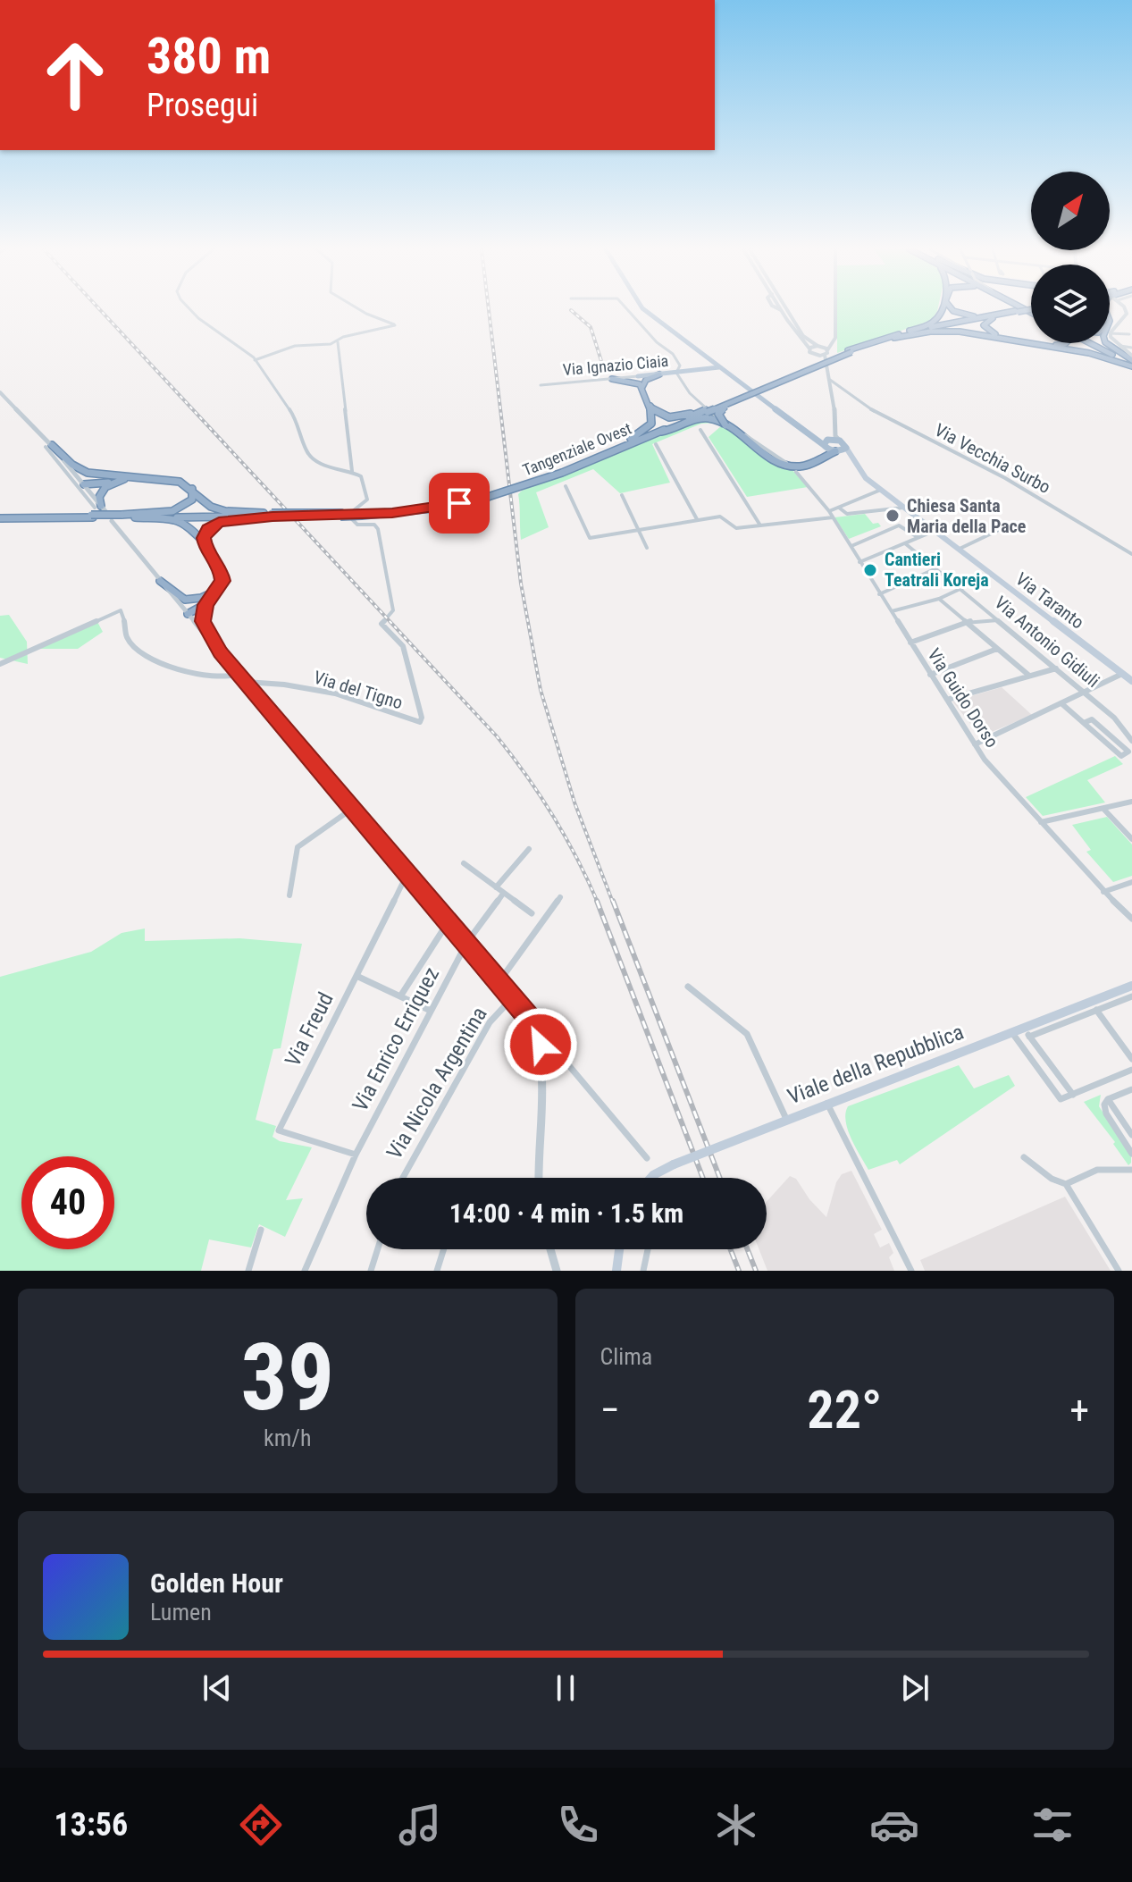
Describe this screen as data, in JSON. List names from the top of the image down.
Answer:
{
  "streets": {
    "highway": ["Tangenziale Ovest"],
    "main road": ["Via Ignazio Ciaia", "Via Taranto", "Viale della Repubblica"],
    "street": [
      "Via Vecchia Surbo",
      "Via Antonio Gidiuli",
      "Via del Tigno",
      "Via Guido Dorso",
      "Via Freud",
      "Via Enrico Erriquez",
      "Via Nicola Argentina"
    ]
  },
  "crossings": [
    ["Via Ignazio Ciaia", "Via Taranto"],
    ["Via Freud", "Via Enrico Erriquez"]
  ],
  "places": ["Chiesa Santa Maria della Pace", "Cantieri Teatrali Koreja"],
  "north": "top right",
  "page": {
    "turn": ["380 m", "Prosegui"],
    "limit": "40",
    "trip": "14:00 · 4 min · 1.5 km",
    "tile": [
      ["39", "km/h"],
      "Clima"
    ],
    "heat": ["−", "22°", "+"],
    "song": ["Golden Hour", "Lumen"],
    "tabs": "13:56"
  }
}
